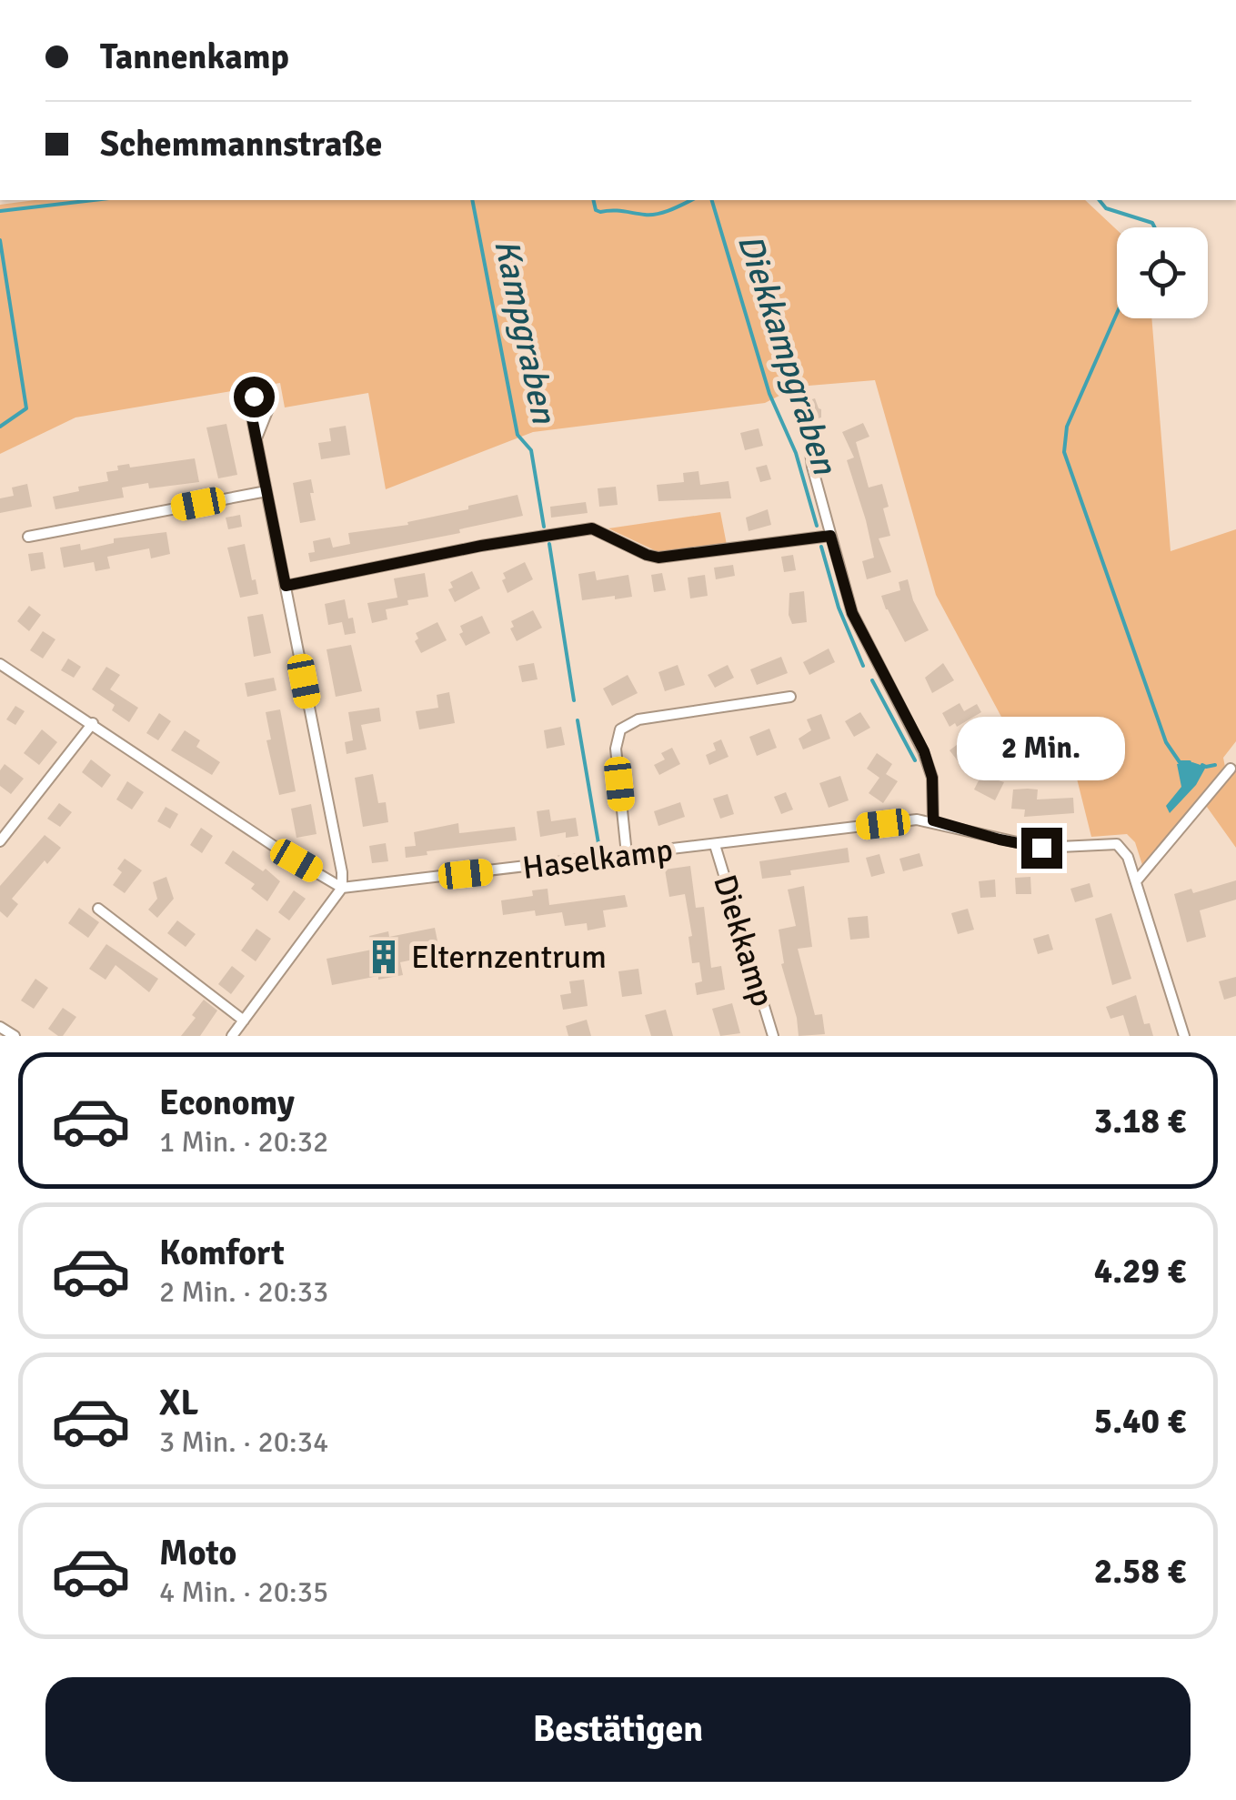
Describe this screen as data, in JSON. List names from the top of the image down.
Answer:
{
  "streets": {
    "street": ["Haselkamp", "Diekkamp"]
  },
  "crossings": [
    ["Haselkamp", "Diekkamp"]
  ],
  "water": ["Kampgraben", "Diekkampgraben"],
  "places": {
    "building": ["Elternzentrum"]
  },
  "page": {
    "banner": ["Tannenkamp", "Schemmannstraße"],
    "bubble": "2 Min.",
    "list": [
      {
        "name": "Economy",
        "note": "1 Min. · 20:32",
        "value": "3.18 €"
      },
      {
        "name": "Komfort",
        "note": "2 Min. · 20:33",
        "value": "4.29 €"
      },
      {
        "name": "XL",
        "note": "3 Min. · 20:34",
        "value": "5.40 €"
      },
      {
        "name": "Moto",
        "note": "4 Min. · 20:35",
        "value": "2.58 €"
      }
    ],
    "buttons": "Bestätigen"
  }
}
